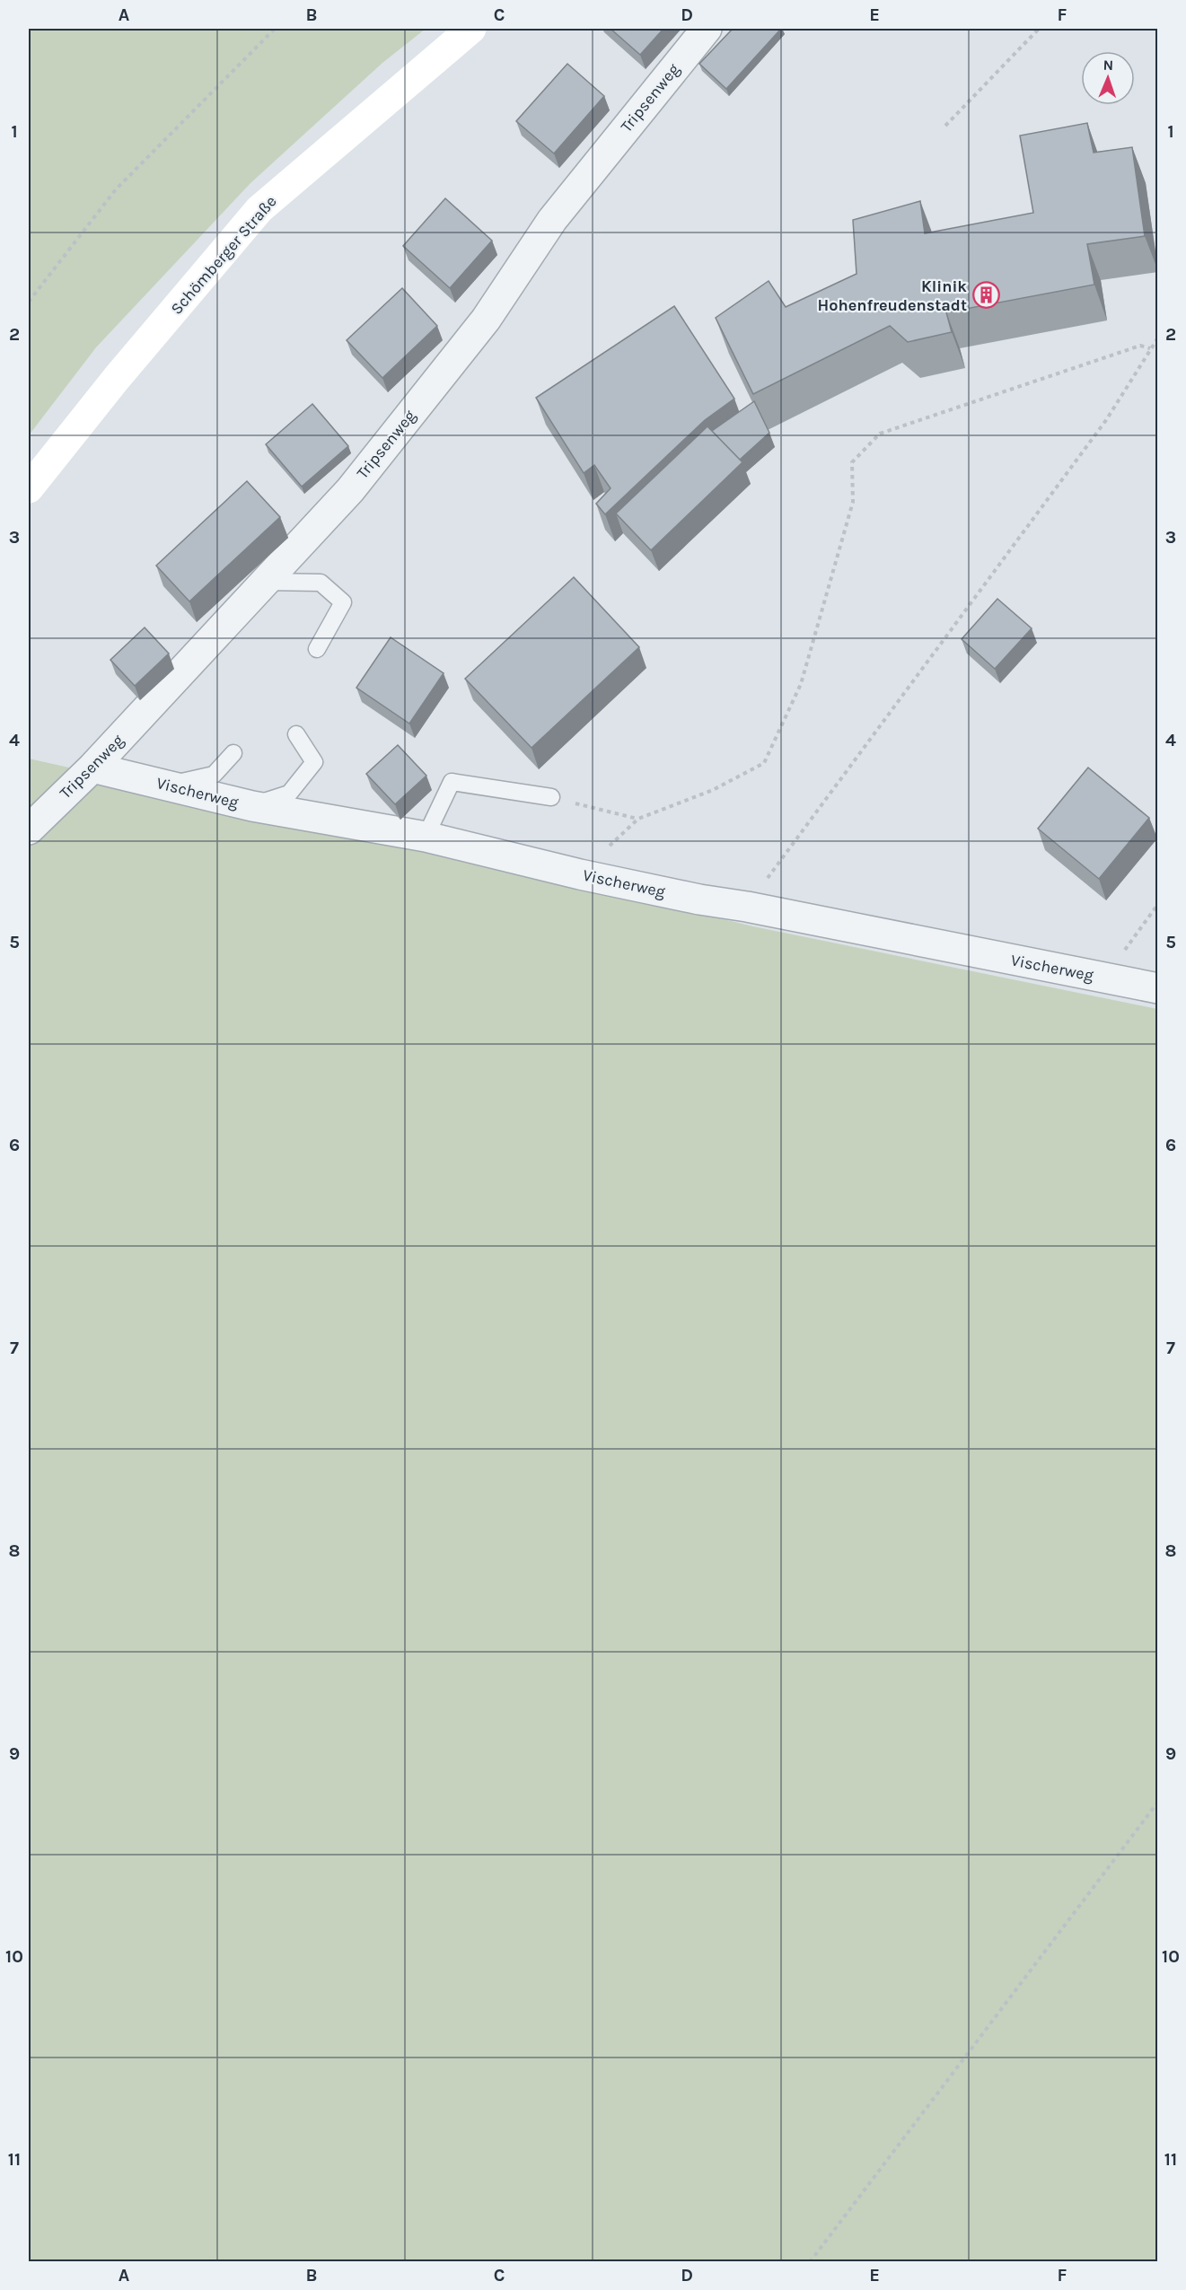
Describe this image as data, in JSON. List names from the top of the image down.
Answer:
{
  "streets": {
    "main road": ["Schömberger Straße"],
    "street": ["Tripsenweg", "Vischerweg"]
  },
  "crossings": [
    ["Tripsenweg", "Vischerweg"]
  ],
  "places": {
    "building": ["Klinik Hohenfreudenstadt"]
  },
  "north": "top",
  "grid": {
    "columns": [
      "A",
      "B",
      "C",
      "D",
      "E",
      "F"
    ],
    "rows": [
      "1",
      "2",
      "3",
      "4",
      "5",
      "6",
      "7",
      "8",
      "9",
      "10",
      "11"
    ]
  }
}
